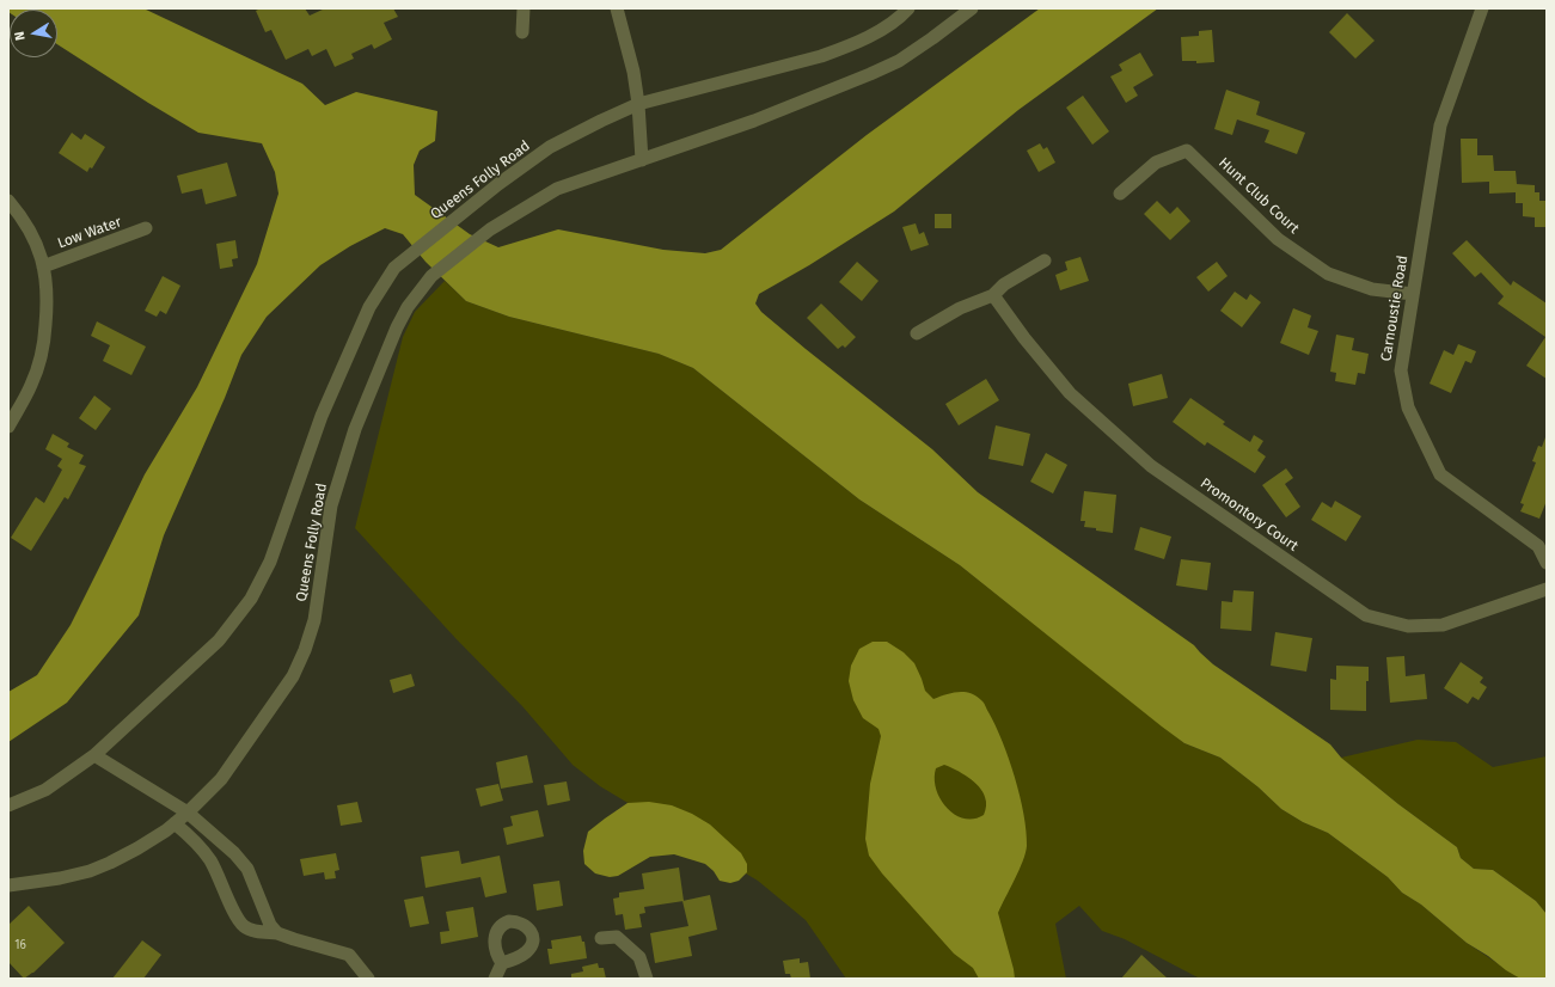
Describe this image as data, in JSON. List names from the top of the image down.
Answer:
{
  "streets": {
    "street": [
      "Queens Folly Road",
      "Hunt Club Court",
      "Low Water",
      "Carnoustie Road",
      "Promontory Court"
    ]
  },
  "crossings": [
    ["Hunt Club Court", "Carnoustie Road"]
  ],
  "house_numbers": ["16"],
  "north": "left"
}
